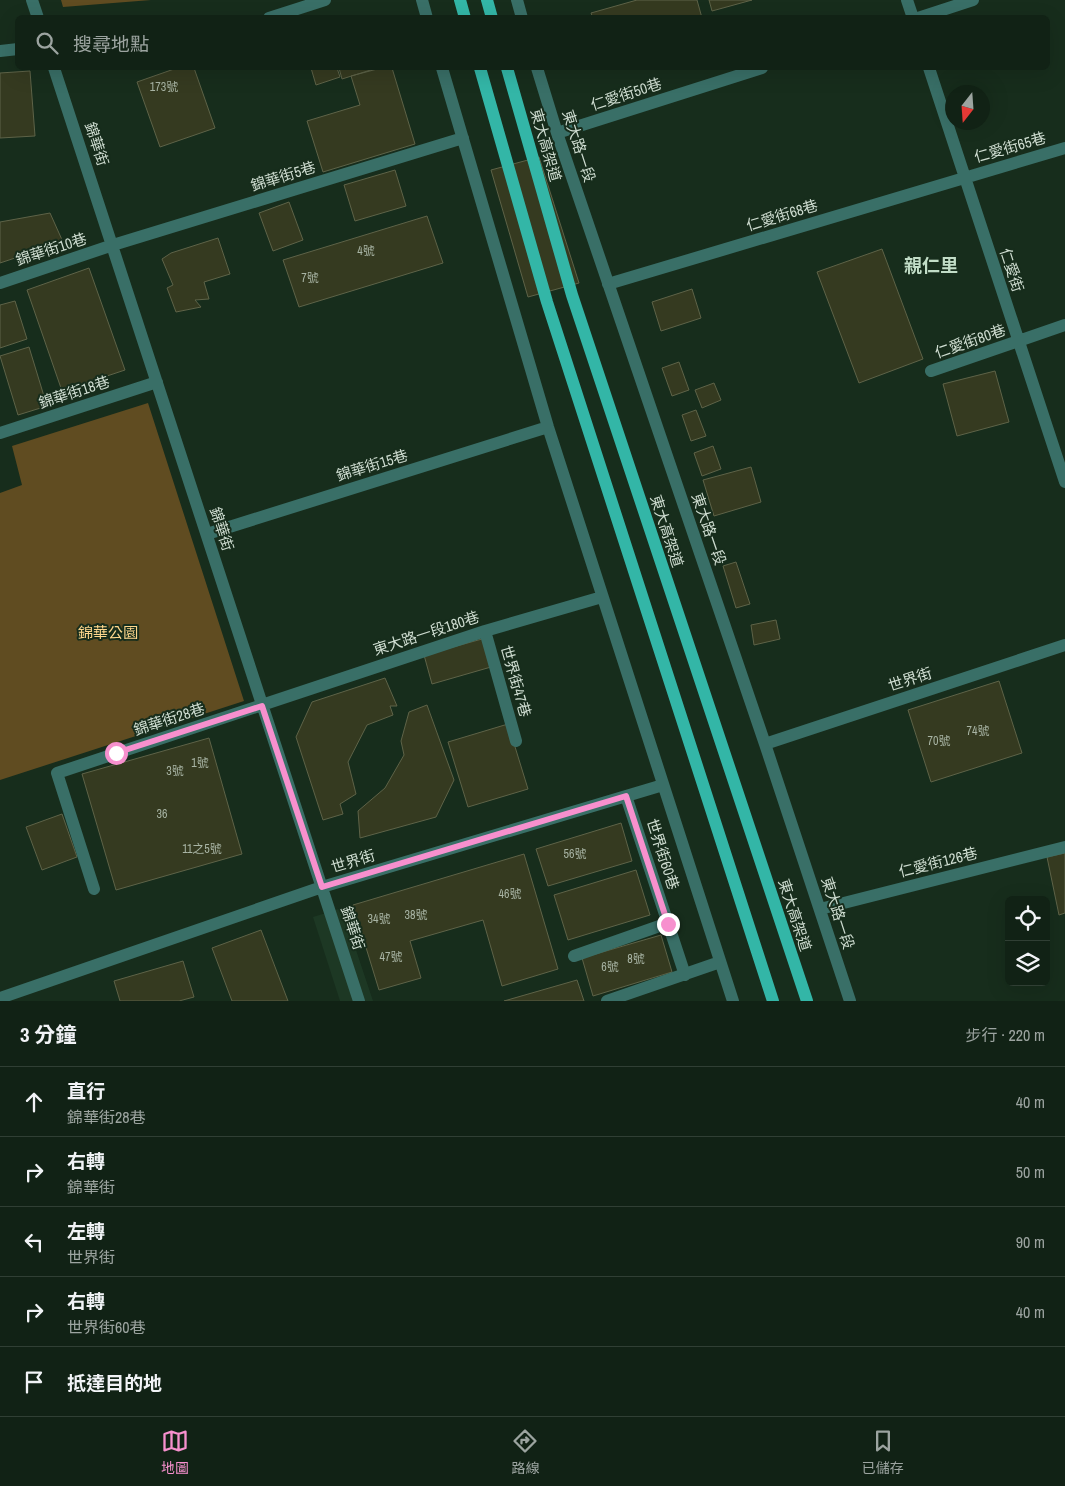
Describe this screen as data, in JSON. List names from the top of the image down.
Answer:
{
  "streets": {
    "main road": ["東大高架道"],
    "street": [
      "仁愛街50巷",
      "錦華街",
      "東大路一段",
      "仁愛街65巷",
      "錦華街5巷",
      "仁愛街68巷",
      "錦華街10巷",
      "仁愛街",
      "仁愛街80巷",
      "錦華街18巷",
      "錦華街15巷",
      "東大路一段180巷",
      "世界街",
      "世界街47巷",
      "錦華街28巷",
      "世界街60巷",
      "仁愛街126巷"
    ]
  },
  "crossings": [
    ["仁愛街50巷", "東大路一段"],
    ["錦華街", "錦華街5巷"],
    ["錦華街", "錦華街10巷"],
    ["錦華街", "錦華街18巷"],
    ["錦華街", "錦華街15巷"],
    ["錦華街", "東大路一段180巷"],
    ["錦華街", "世界街"],
    ["錦華街", "錦華街28巷"],
    ["東大路一段", "仁愛街68巷"],
    ["東大路一段", "世界街"],
    ["東大路一段", "仁愛街126巷"],
    ["仁愛街65巷", "仁愛街68巷"],
    ["仁愛街65巷", "仁愛街"],
    ["錦華街5巷", "錦華街10巷"],
    ["仁愛街68巷", "仁愛街"],
    ["仁愛街", "仁愛街80巷"],
    ["東大路一段180巷", "世界街47巷"],
    ["東大路一段180巷", "錦華街28巷"],
    ["世界街", "世界街60巷"]
  ],
  "districts": ["親仁里"],
  "parks": ["錦華公園"],
  "house_numbers": [
    "173號",
    "4號",
    "7號",
    "74號",
    "70號",
    "1號",
    "3號",
    "36",
    "11之5號",
    "56號",
    "46號",
    "38號",
    "34號",
    "47號",
    "8號",
    "6號"
  ],
  "north": "bottom",
  "page": {
    "search": "搜尋地點",
    "heading": ["3 分鐘", "步行 · 220 m"],
    "list": [
      ["直行", "錦華街28巷", "40 m"],
      ["右轉", "錦華街", "50 m"],
      ["左轉", "世界街", "90 m"],
      ["右轉", "世界街60巷", "40 m"],
      "抵達目的地"
    ],
    "nav": ["地圖", "路線", "已儲存"]
  }
}
